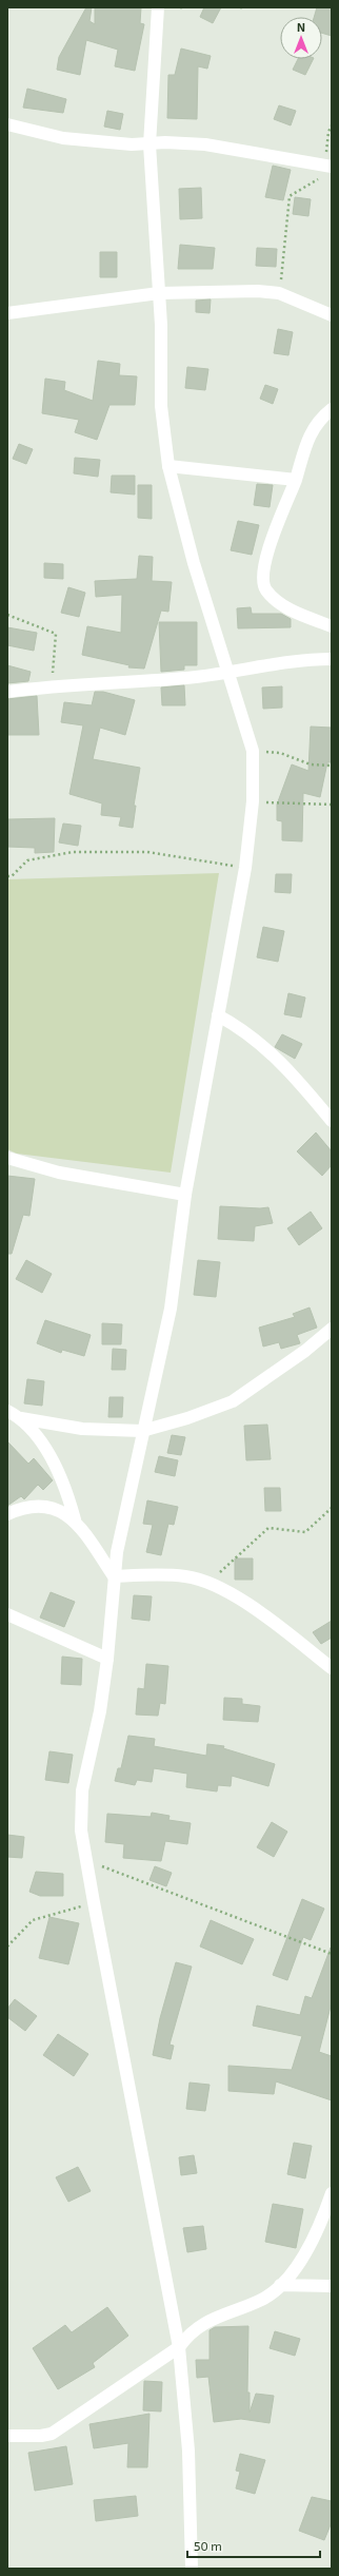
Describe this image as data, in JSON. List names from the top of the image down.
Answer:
{
  "scale_bar": "50 m",
  "north": "top"
}
